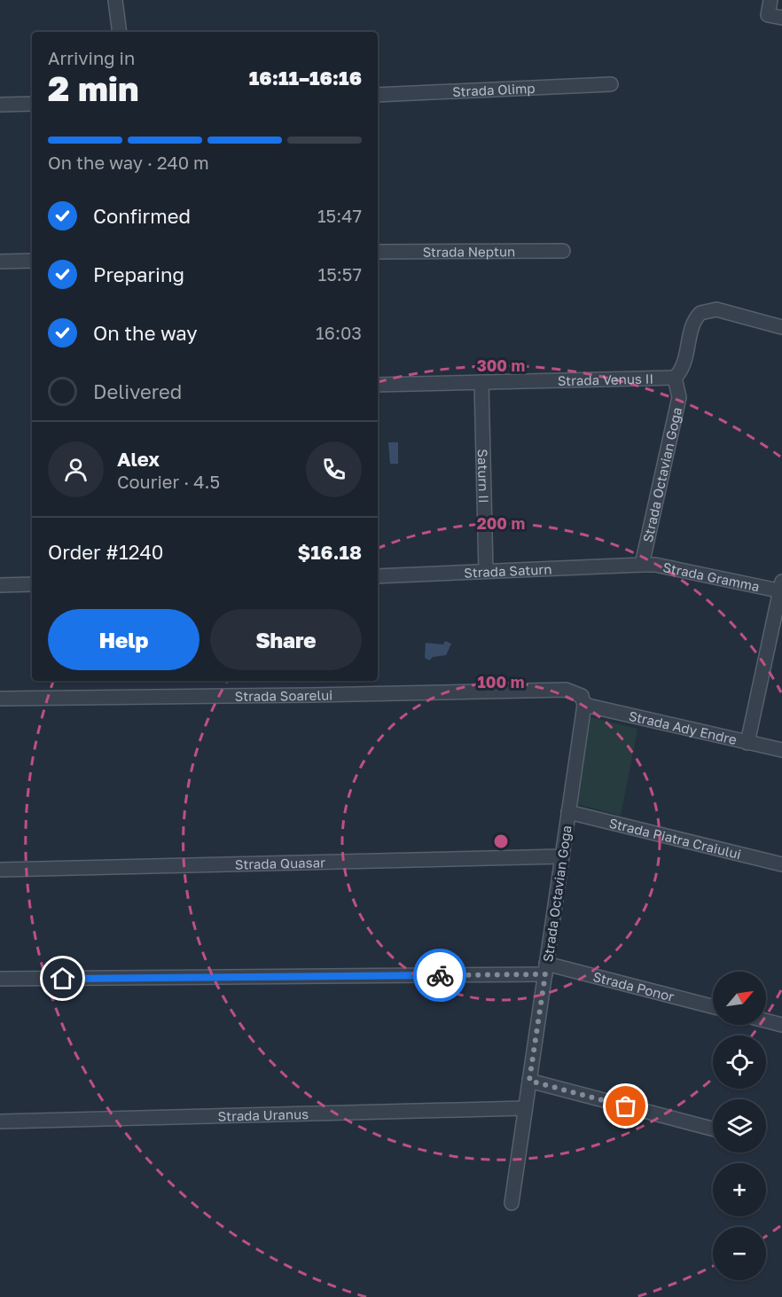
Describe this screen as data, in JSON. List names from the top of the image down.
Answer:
{
  "streets": {
    "street": [
      "Strada Olimp",
      "Strada Neptun",
      "Strada Venus II",
      "Strada Octavian Goga",
      "Saturn II",
      "Strada Saturn",
      "Strada Gramma",
      "Strada Soarelui",
      "Strada Ady Endre",
      "Strada Piatra Craiului",
      "Strada Quasar",
      "Strada Ponor",
      "Strada Uranus"
    ]
  },
  "crossings": [
    ["Strada Venus II", "Strada Octavian Goga"],
    ["Strada Venus II", "Saturn II"],
    ["Strada Octavian Goga", "Strada Saturn"],
    ["Strada Octavian Goga", "Strada Gramma"],
    ["Strada Octavian Goga", "Strada Soarelui"],
    ["Strada Octavian Goga", "Strada Ady Endre"],
    ["Strada Octavian Goga", "Strada Piatra Craiului"],
    ["Strada Octavian Goga", "Strada Quasar"],
    ["Strada Octavian Goga", "Strada Ponor"],
    ["Strada Octavian Goga", "Strada Uranus"],
    ["Saturn II", "Strada Saturn"],
    ["Strada Saturn", "Strada Gramma"],
    ["Strada Gramma", "Strada Ady Endre"],
    ["Strada Soarelui", "Strada Ady Endre"]
  ],
  "north": "top right",
  "page": {
    "heading": ["2 min", "Arriving in", "16:11–16:16"],
    "panel": [
      "Alex",
      "Courier · 4.5",
      "Order #1240",
      "$16.18"
    ],
    "bar": "On the way · 240 m",
    "list": [
      ["Confirmed", "15:47"],
      ["Preparing", "15:57"],
      ["On the way", "16:03"],
      "Delivered"
    ],
    "buttons": ["Help", "Share"],
    "map_buttons": ["+", "−"]
  },
  "rings": ["300 m", "200 m", "100 m"]
}
